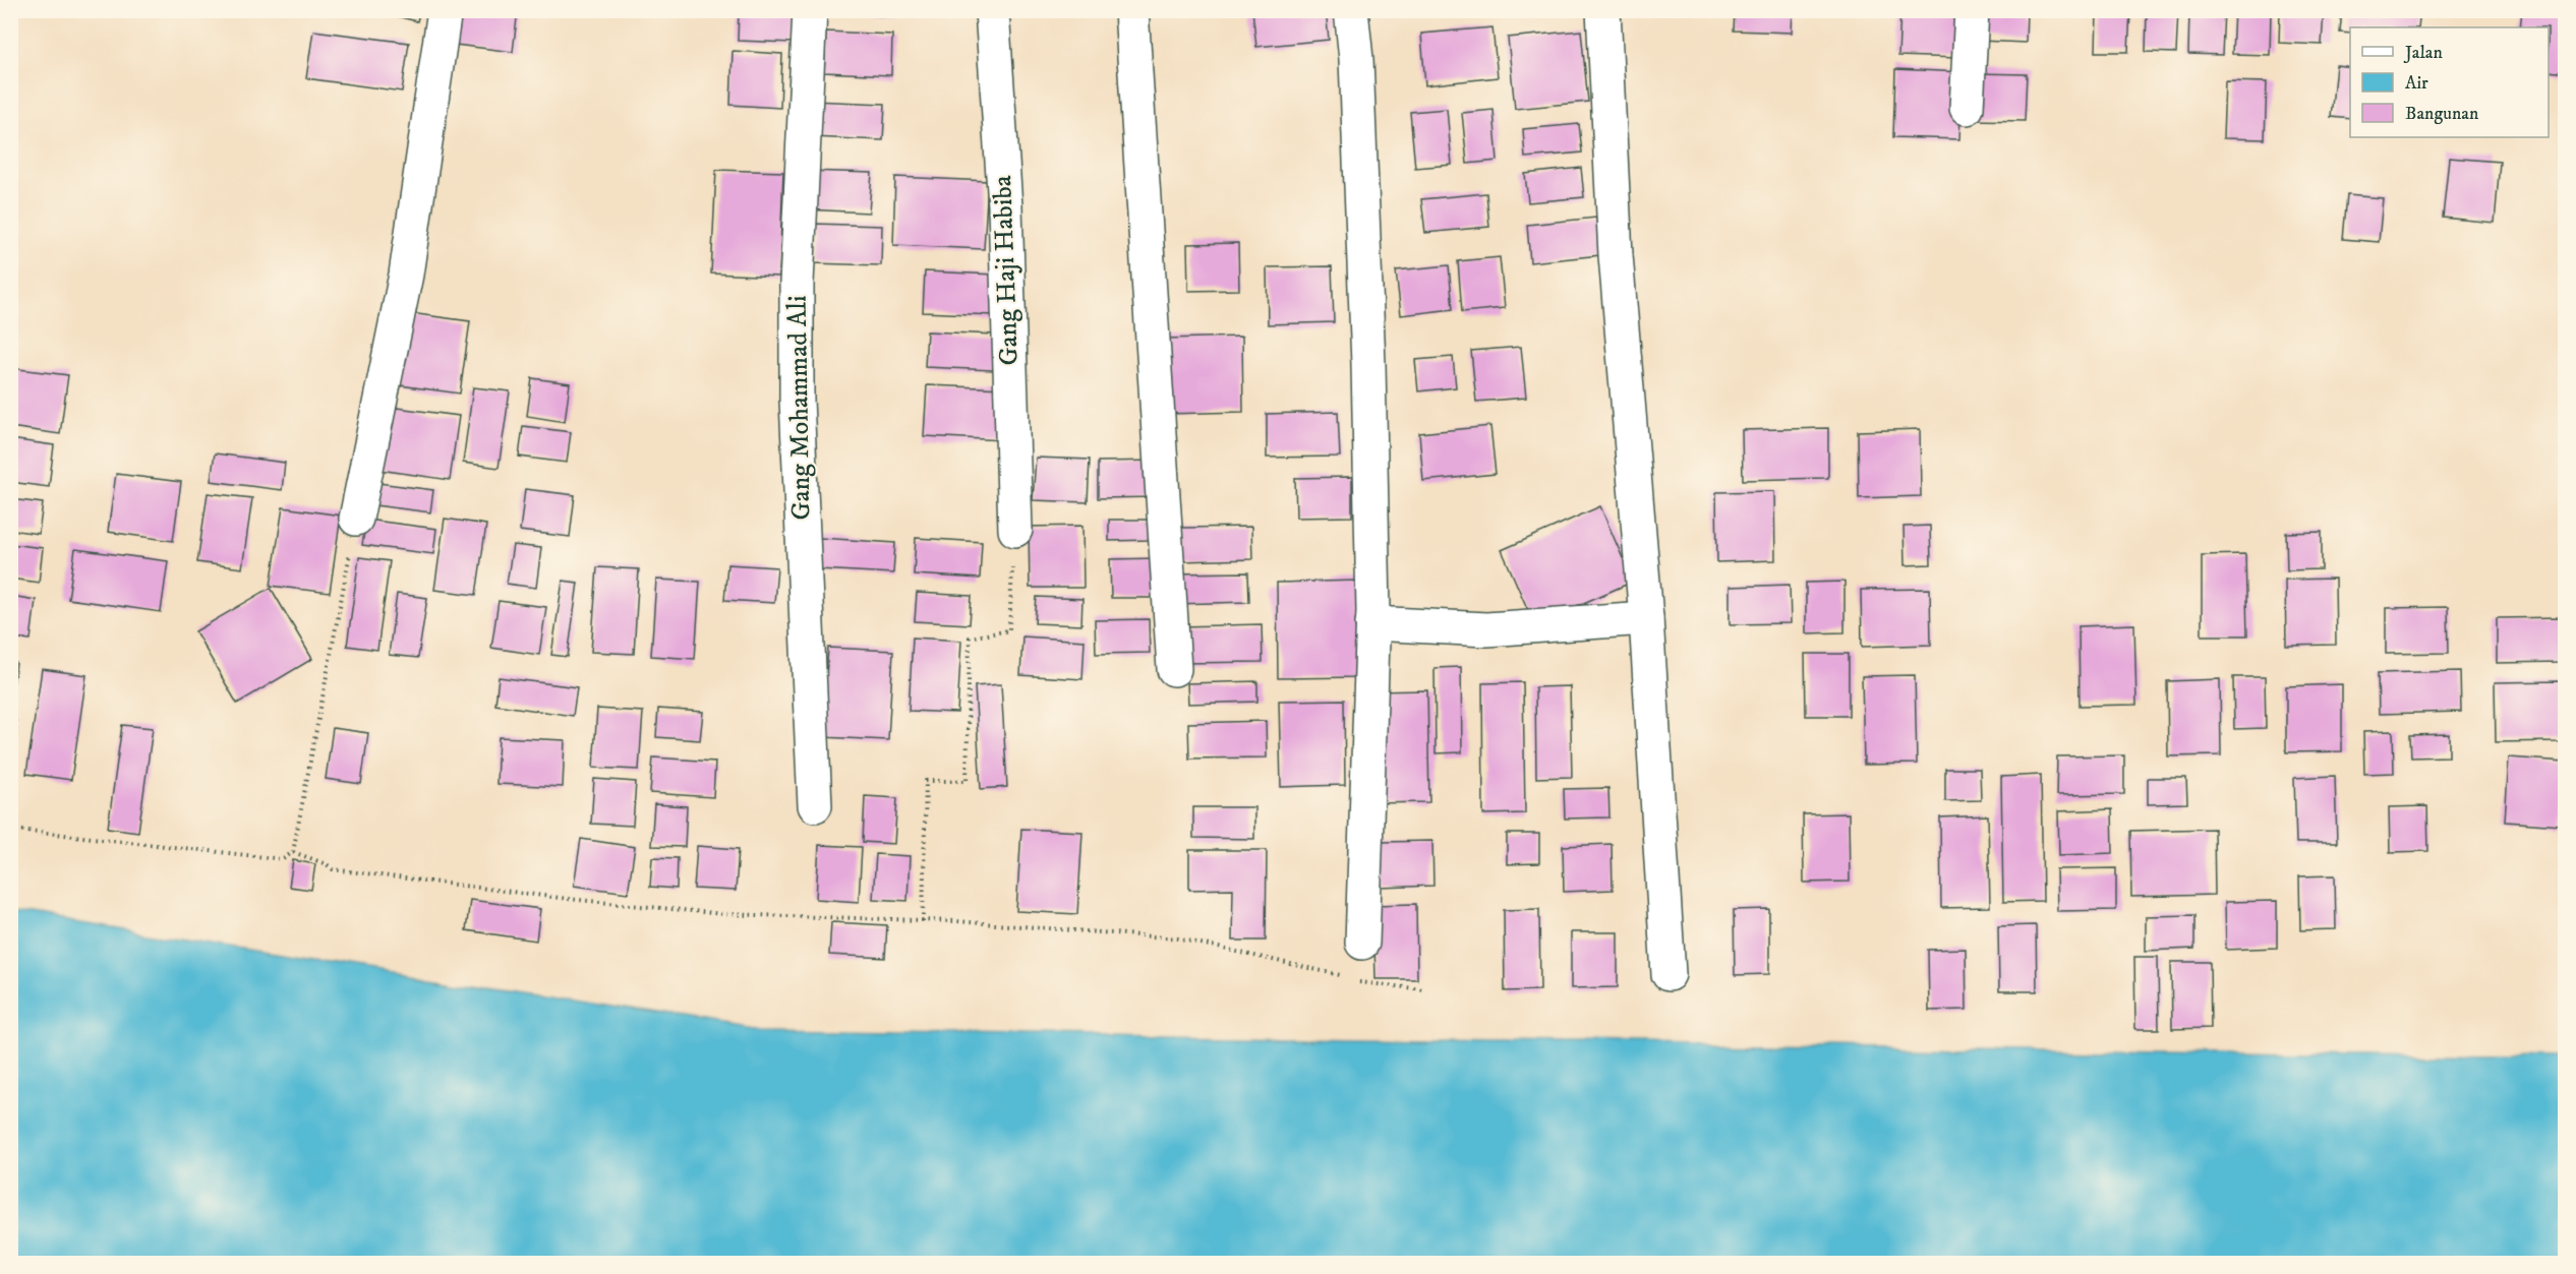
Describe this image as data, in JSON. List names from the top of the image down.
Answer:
{
  "streets": {
    "street": ["Gang Haji Habiba", "Gang Mohammad Ali"]
  },
  "legend": ["Jalan", "Air", "Bangunan"]
}
